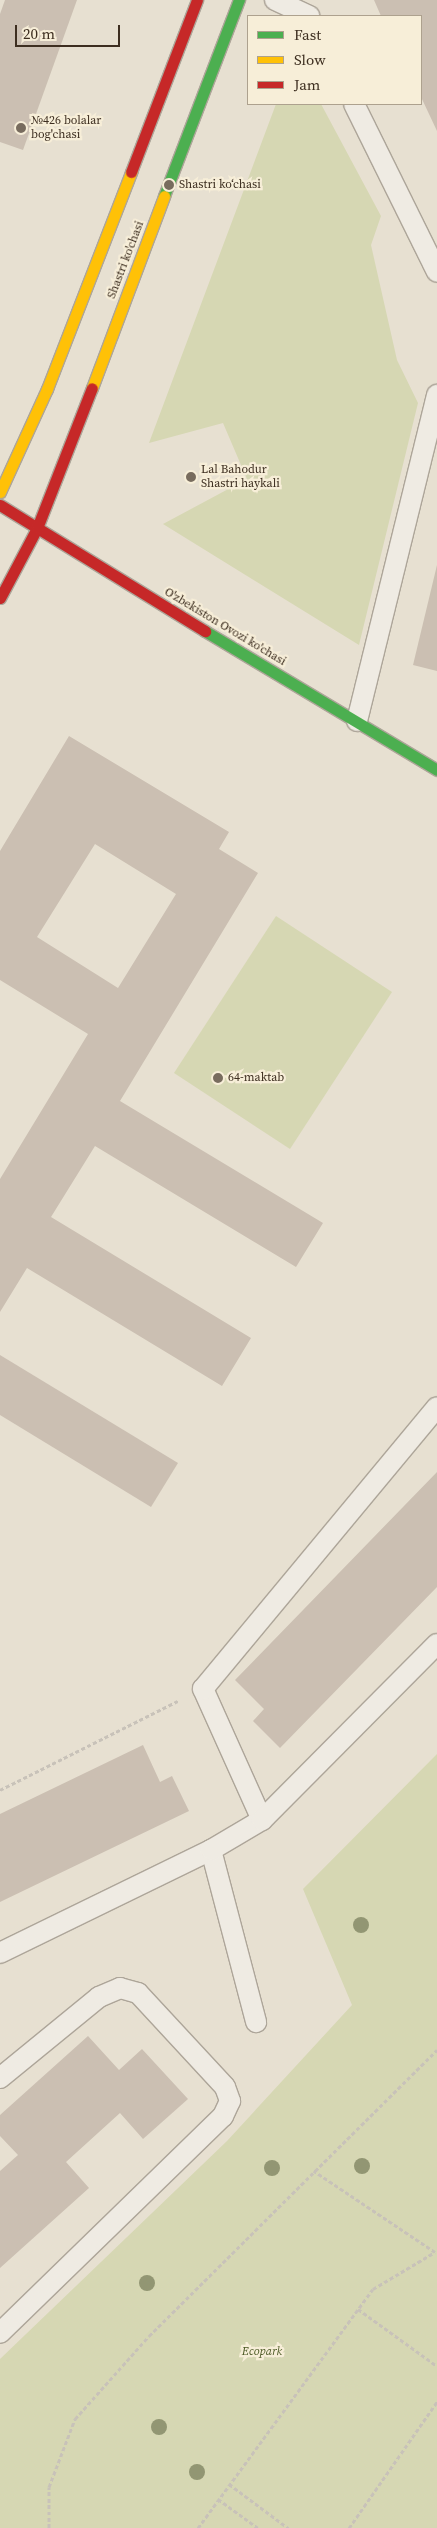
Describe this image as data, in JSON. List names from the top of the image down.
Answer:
{
  "streets": {
    "main road": ["Shastri ko'chasi", "O'zbekiston Ovozi ko'chasi"]
  },
  "crossings": [
    ["Shastri ko'chasi", "O'zbekiston Ovozi ko'chasi"]
  ],
  "parks": ["Ecopark"],
  "places": [
    "№426 bolalar bog'chasi",
    "Shastri koʻchasi",
    "Lal Bahodur Shastri haykali",
    "64-maktab"
  ],
  "legend": ["Fast", "Slow", "Jam"],
  "scale_bar": "20 m"
}
